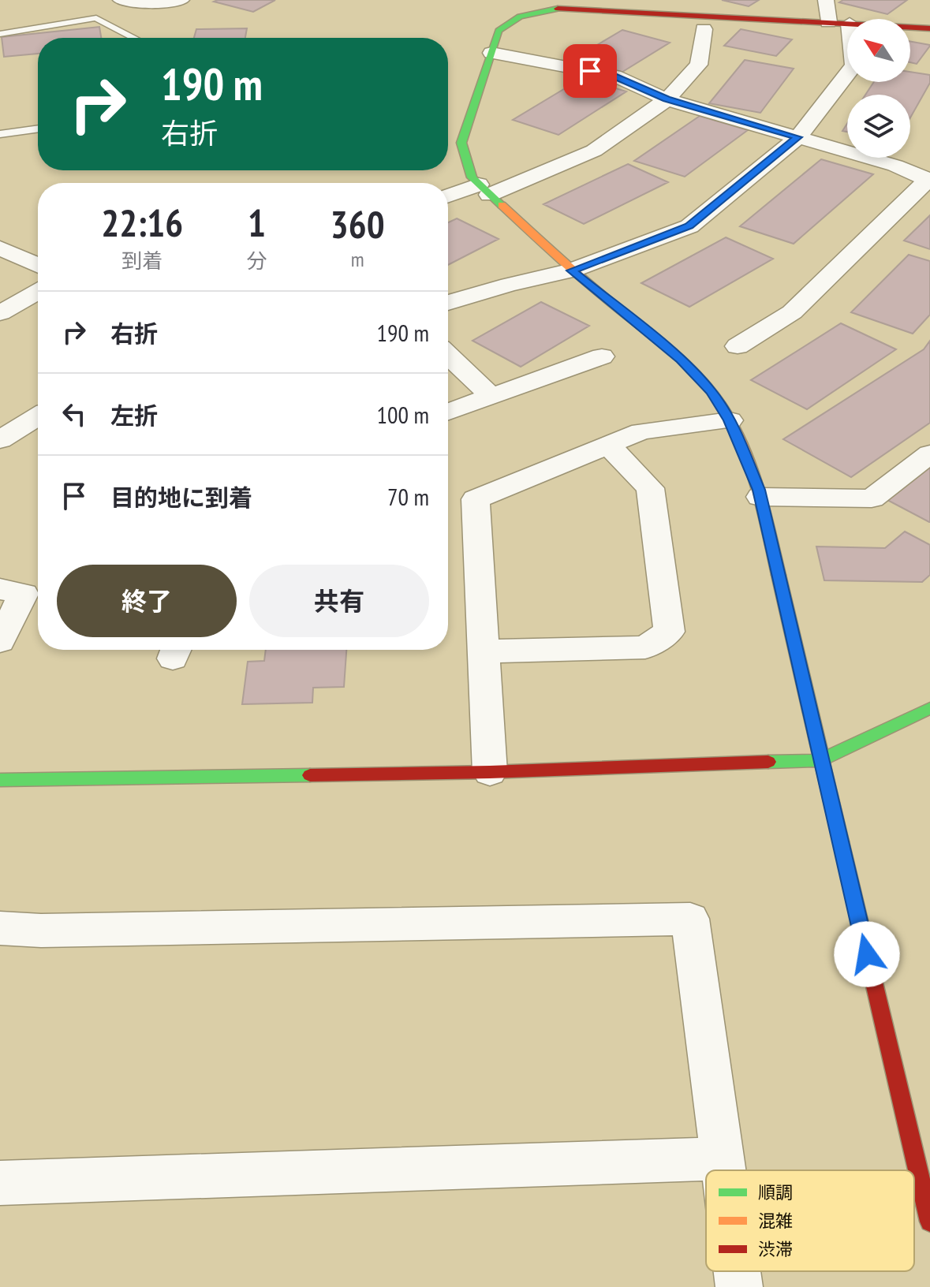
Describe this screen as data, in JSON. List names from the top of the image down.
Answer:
{
  "legend": ["順調", "混雑", "渋滞"],
  "north": "top left",
  "page": {
    "turn": ["190 m", "右折"],
    "eta": [
      "22:16",
      "到着",
      "1",
      "分",
      "360",
      "m"
    ],
    "list": [
      {
        "name": "右折",
        "value": "190 m"
      },
      {
        "name": "左折",
        "value": "100 m"
      },
      {
        "name": "目的地に到着",
        "value": "70 m"
      }
    ],
    "buttons": ["終了", "共有"]
  }
}
